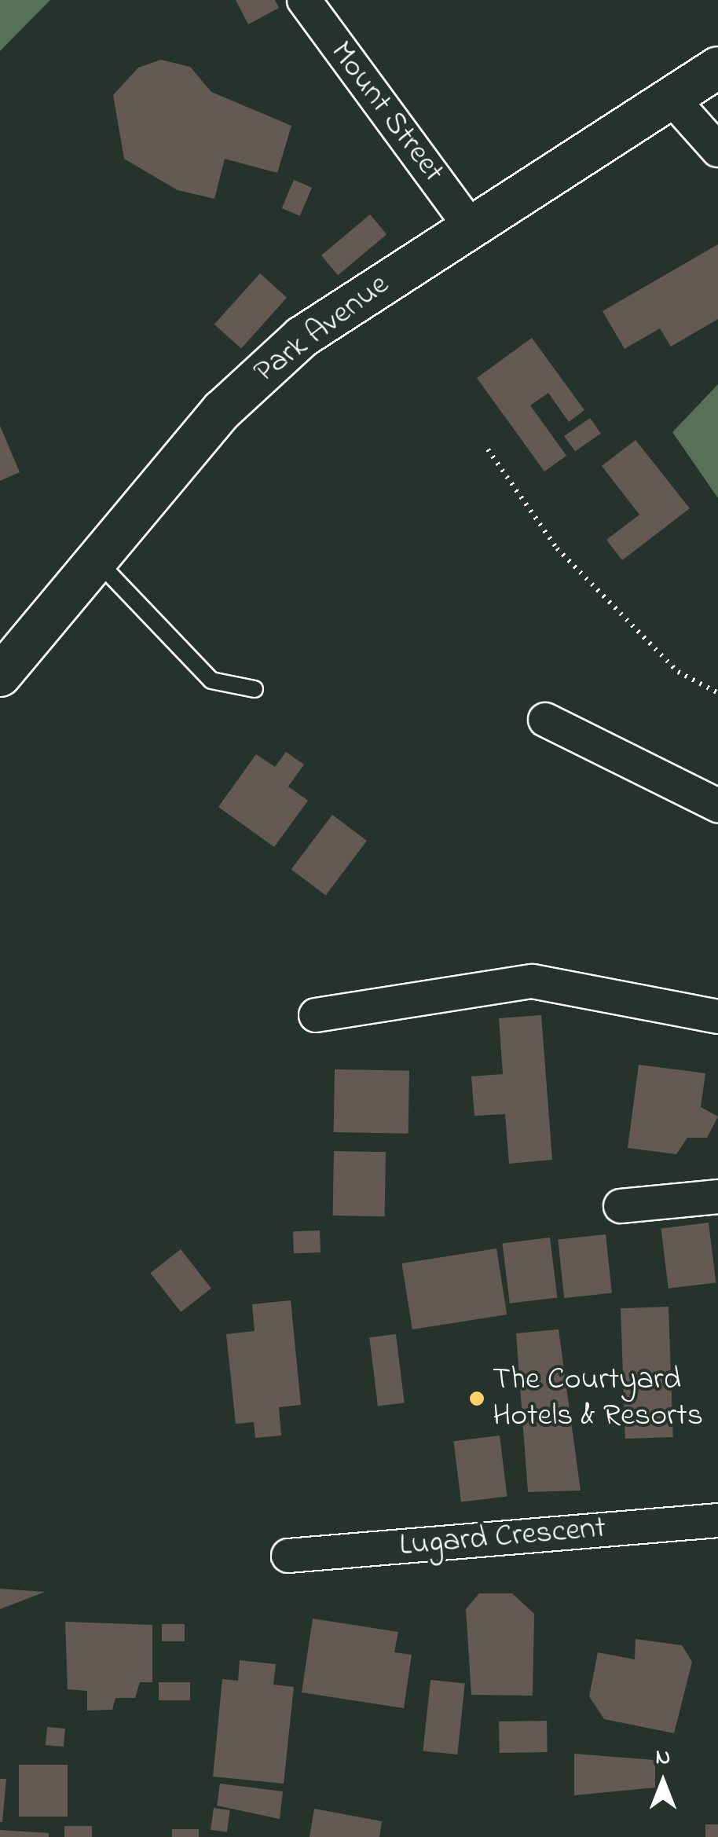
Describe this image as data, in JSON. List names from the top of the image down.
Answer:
{
  "streets": {
    "street": ["Mount Street", "Park Avenue", "Lugard Crescent"]
  },
  "crossings": [
    ["Mount Street", "Park Avenue"]
  ],
  "places": ["The Courtyard Hotels & Resorts"],
  "north": "top"
}
